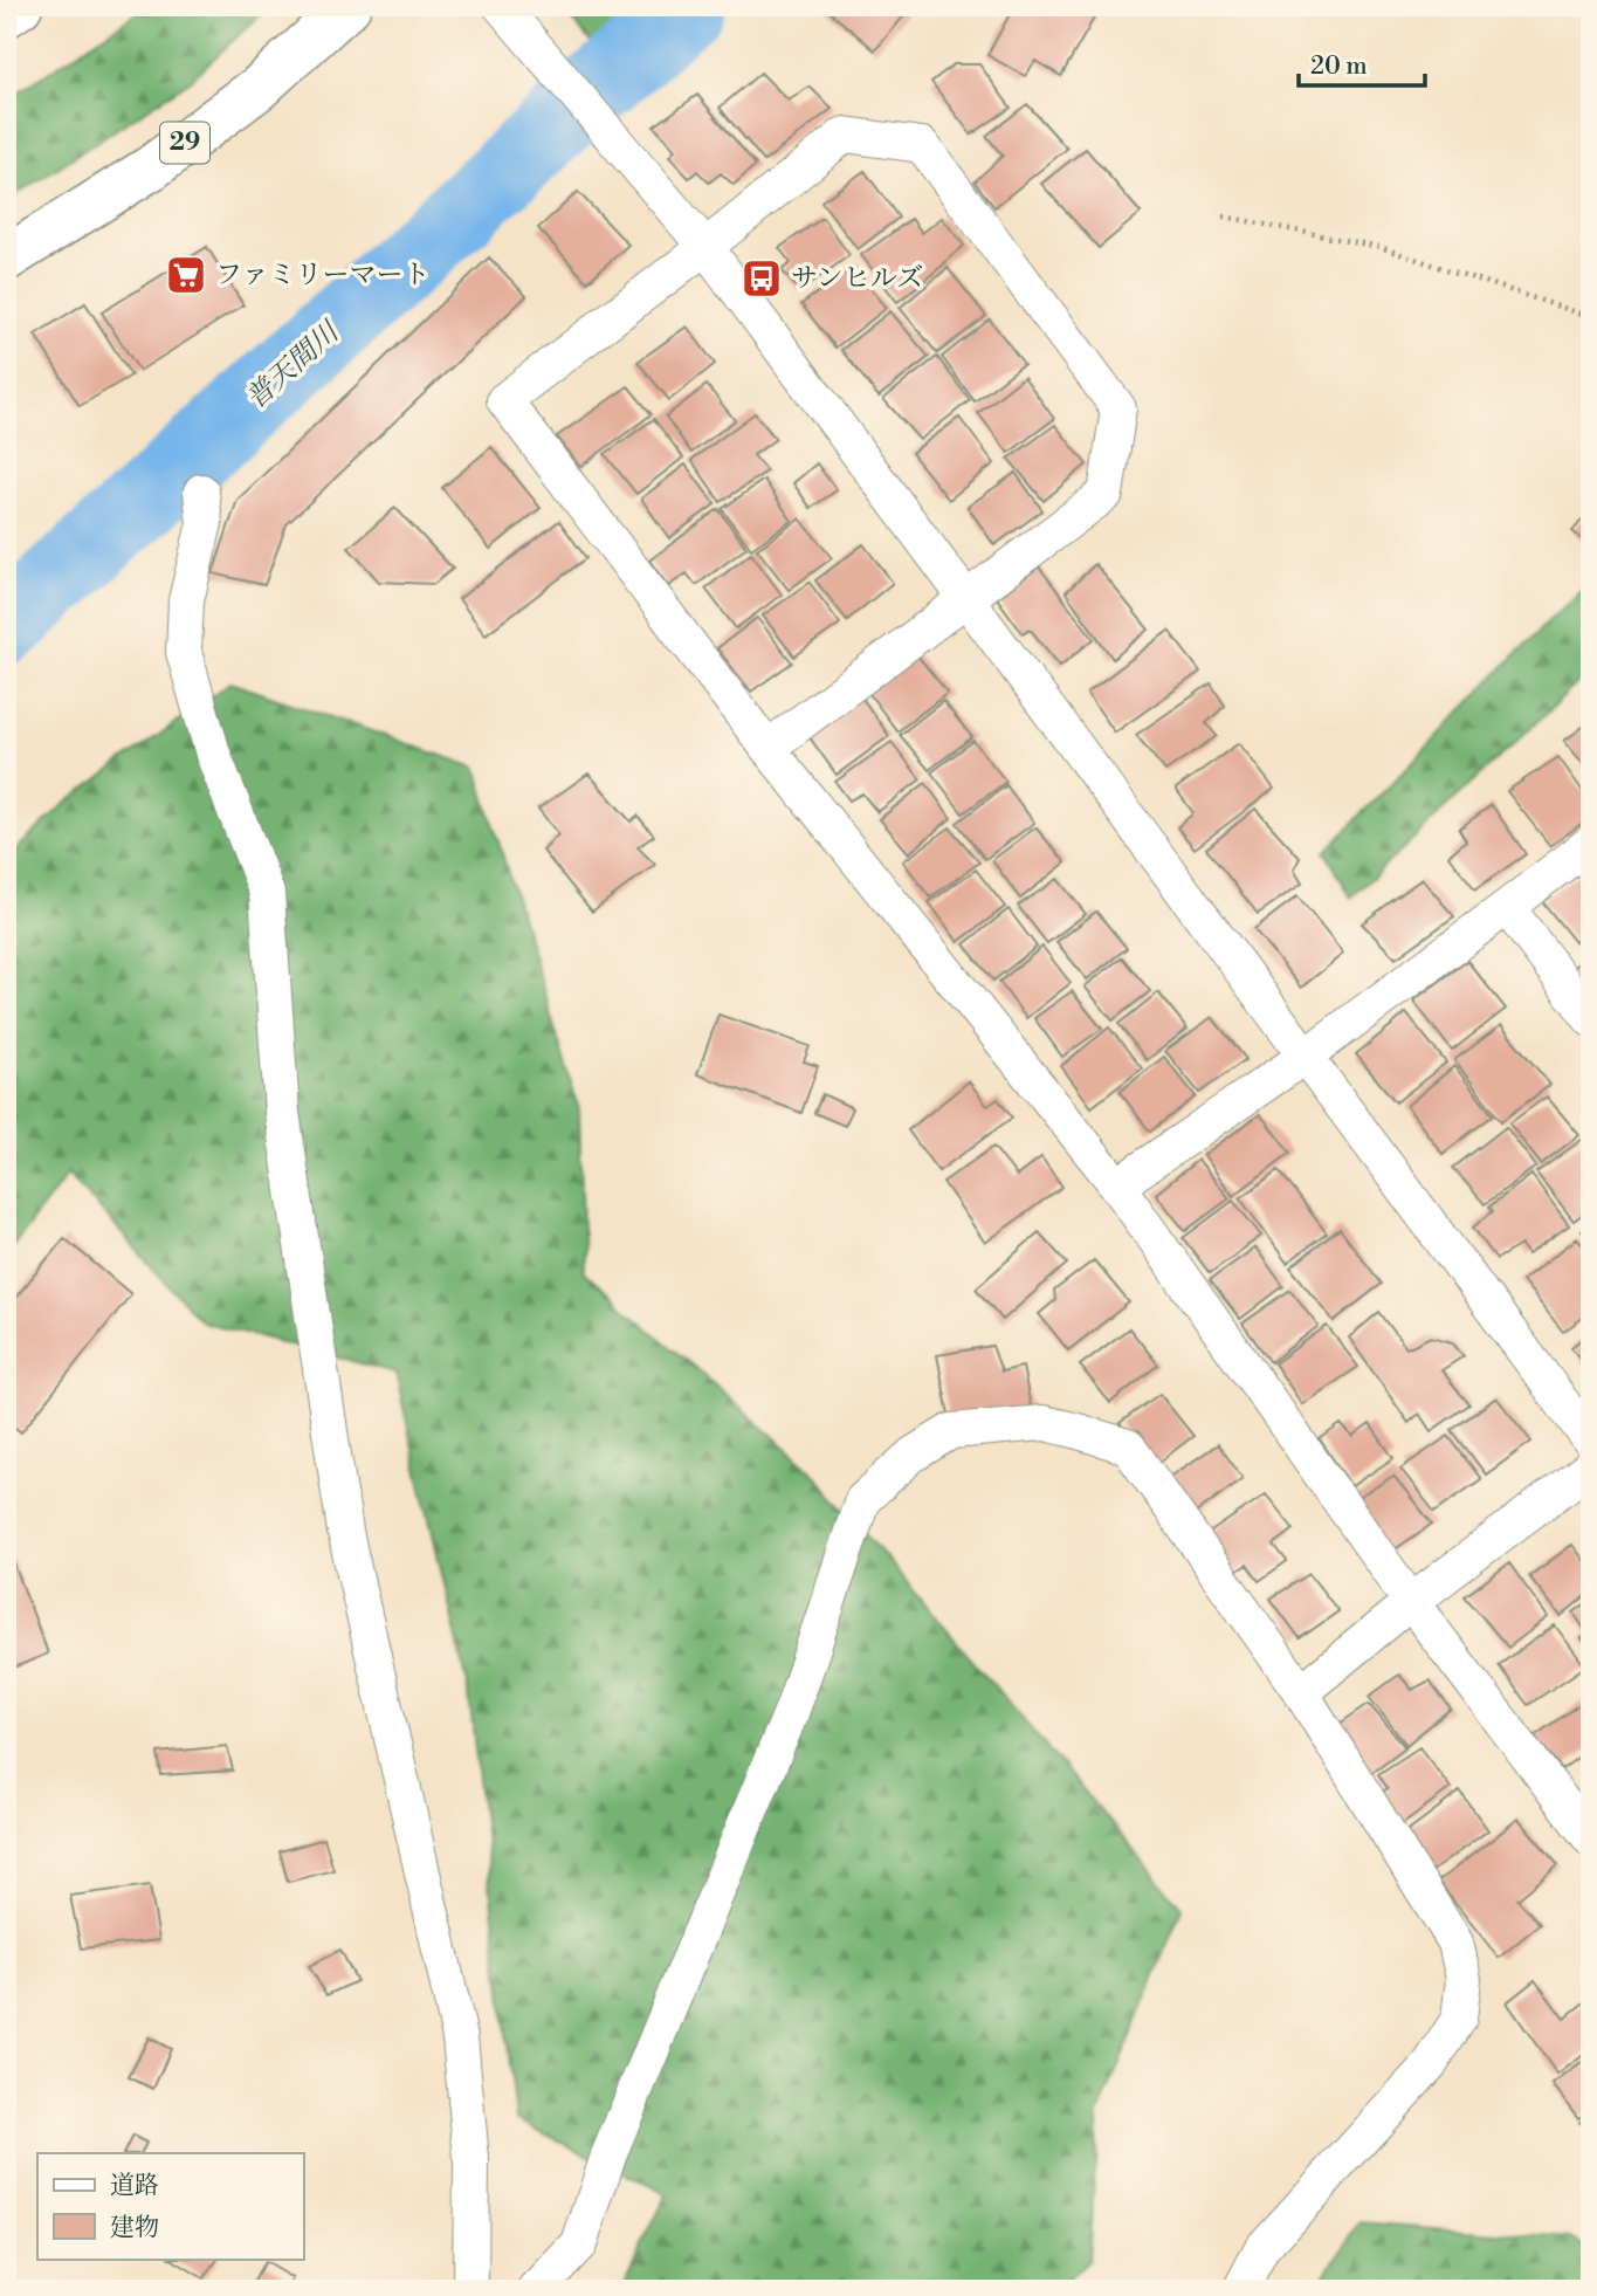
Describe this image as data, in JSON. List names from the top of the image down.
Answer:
{
  "streets": {
    "main road": ["29"]
  },
  "water": ["普天間川"],
  "places": {
    "supermarket": ["ファミリーマート"],
    "bus stop": ["サンヒルズ"]
  },
  "legend": ["道路", "建物"],
  "scale_bar": "20 m"
}
